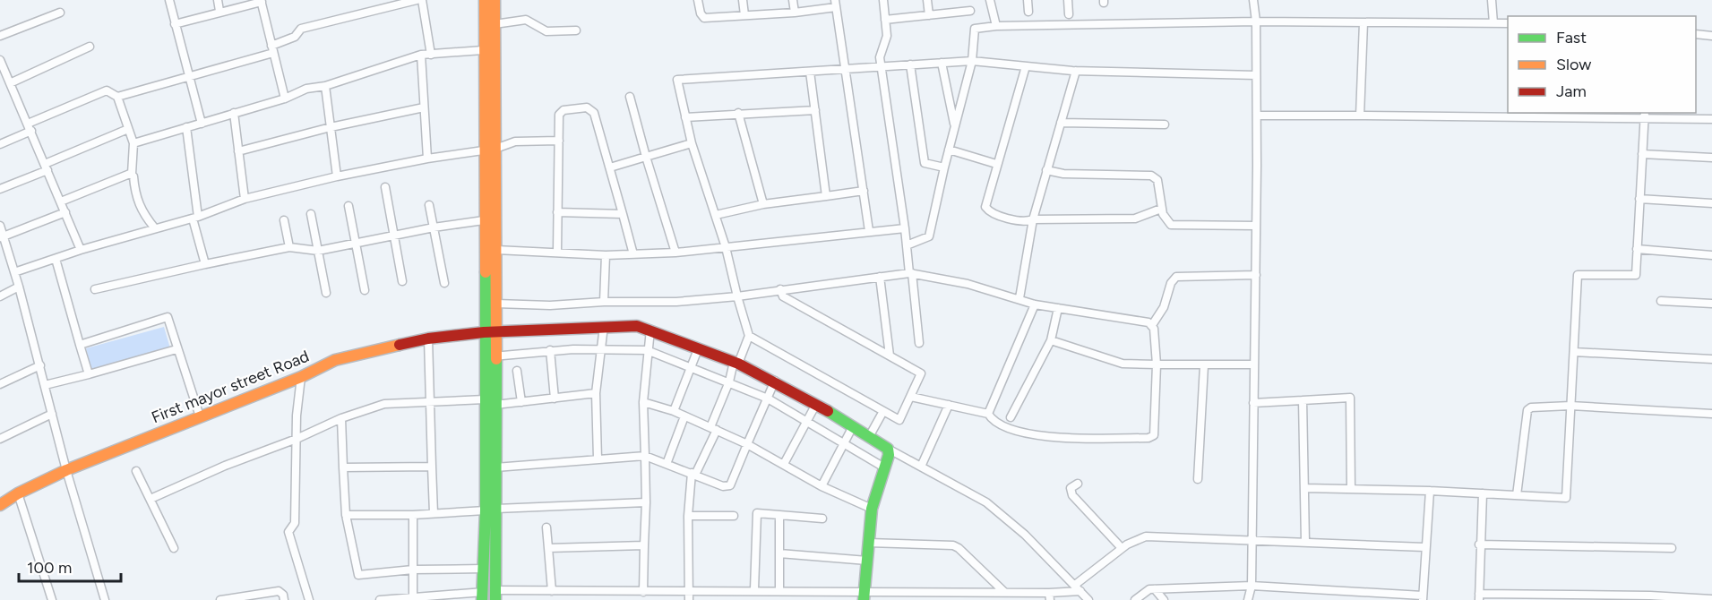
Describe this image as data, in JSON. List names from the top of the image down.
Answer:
{
  "streets": {
    "main road": ["First mayor street Road"]
  },
  "legend": ["Fast", "Slow", "Jam"],
  "scale_bar": "100 m"
}
